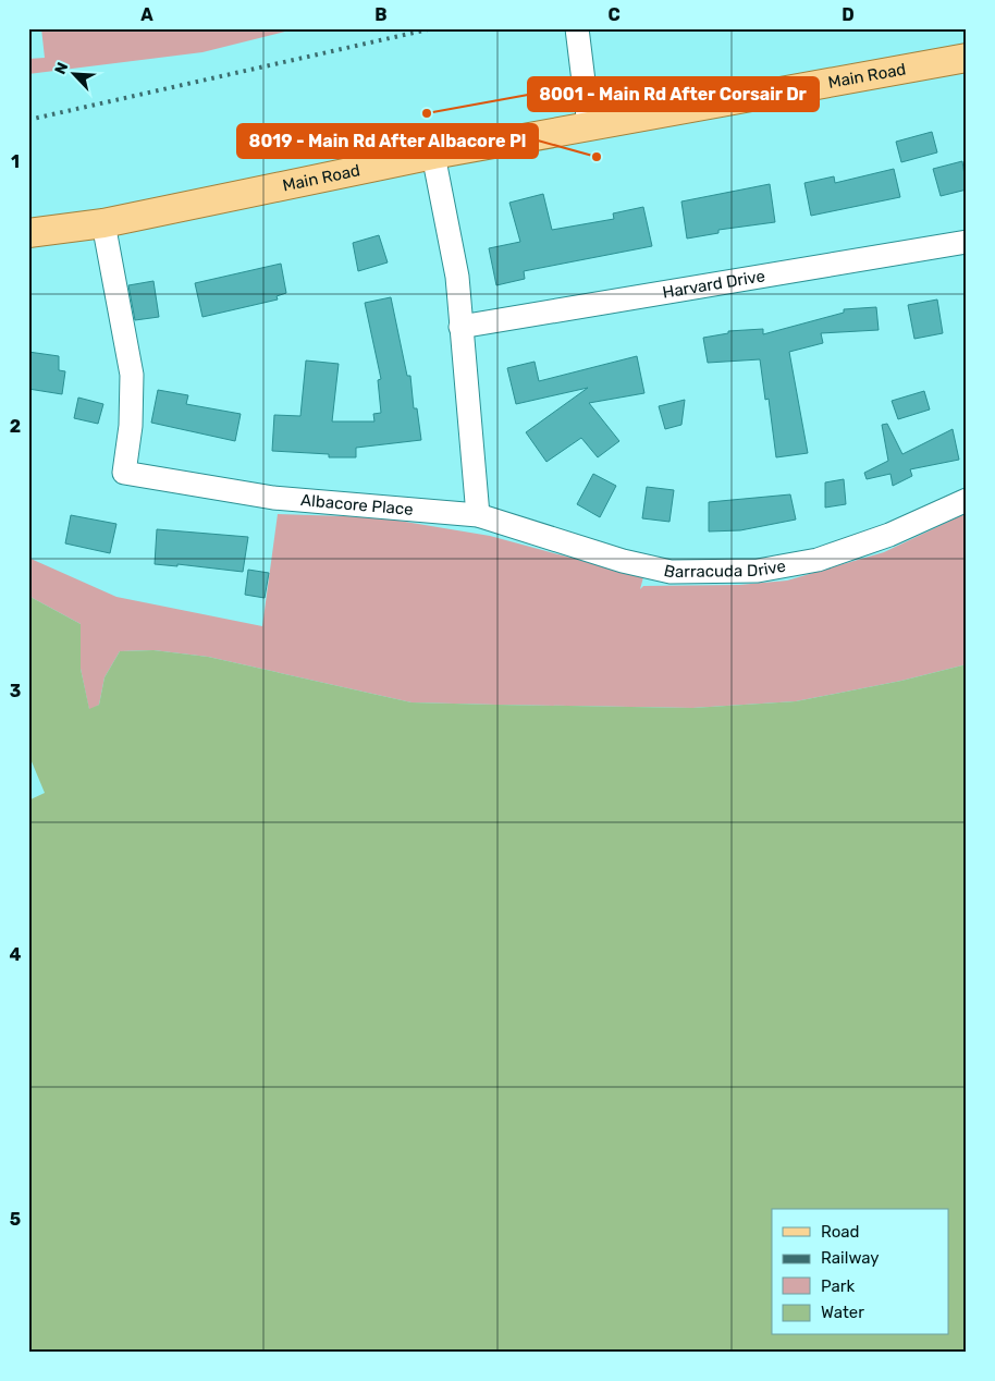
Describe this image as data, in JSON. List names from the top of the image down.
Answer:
{
  "streets": {
    "main road": ["Main Road"],
    "street": ["Harvard Drive", "Albacore Place", "Barracuda Drive"]
  },
  "crossings": [
    ["Main Road", "Albacore Place"],
    ["Albacore Place", "Barracuda Drive"]
  ],
  "places": ["8001 - Main Rd After Corsair Dr", "8019 - Main Rd After Albacore Pl"],
  "legend": [
    "Road",
    "Railway",
    "Park",
    "Water"
  ],
  "north": "top left",
  "grid": {
    "columns": [
      "A",
      "B",
      "C",
      "D"
    ],
    "rows": [
      "1",
      "2",
      "3",
      "4",
      "5"
    ]
  }
}
